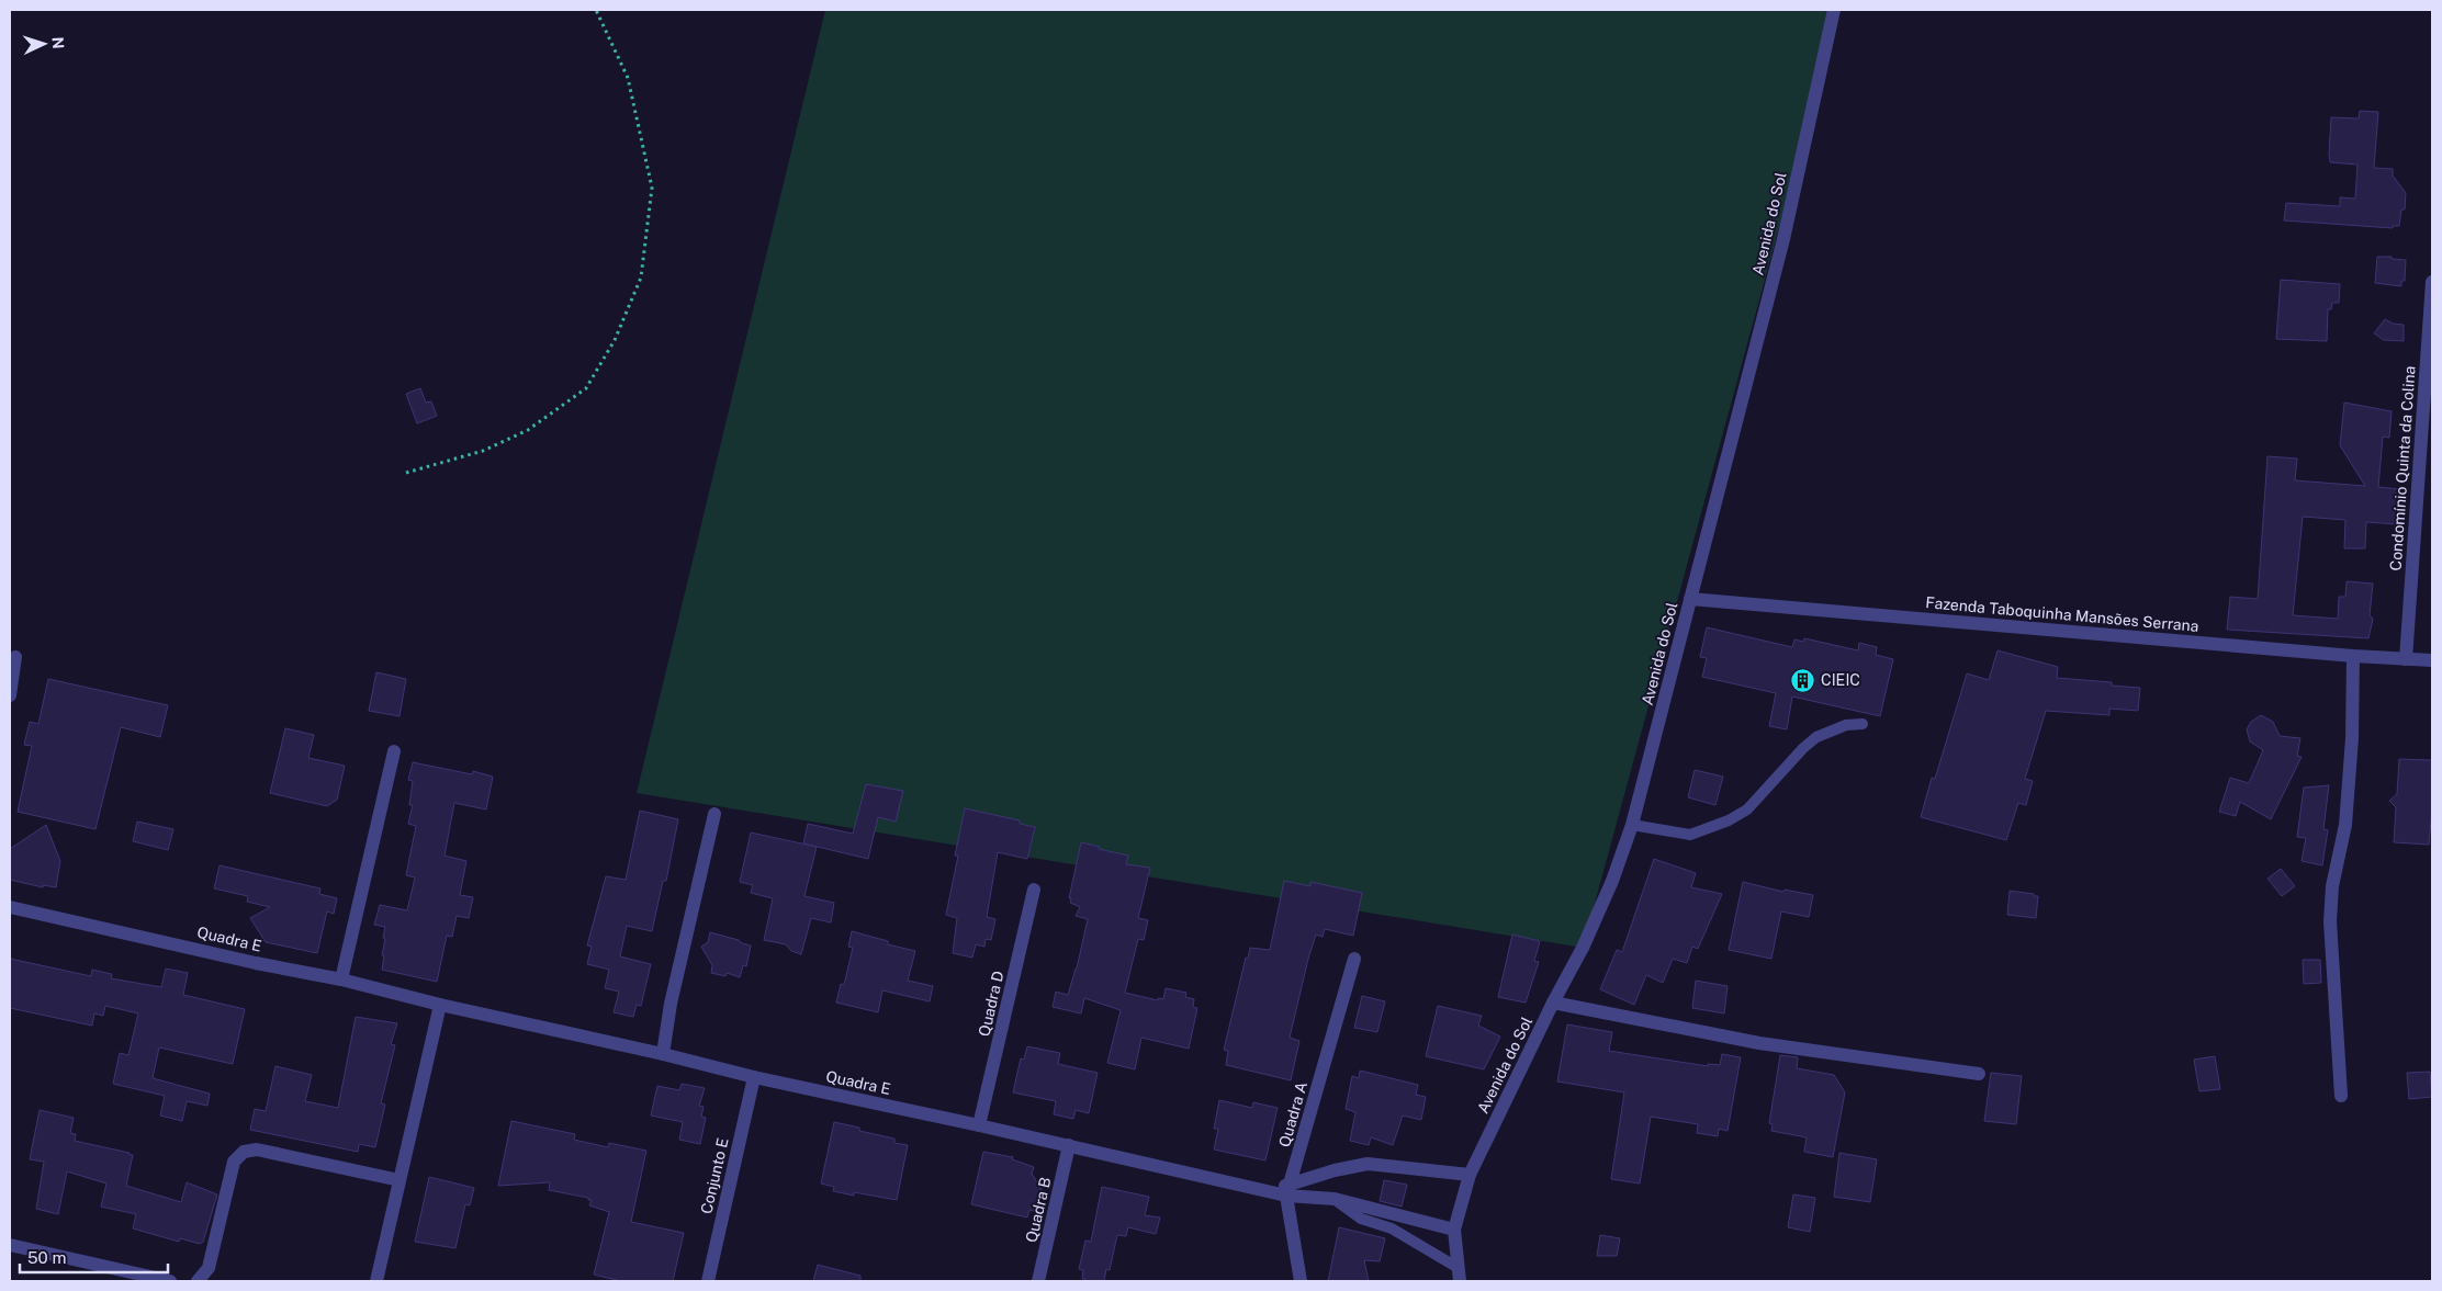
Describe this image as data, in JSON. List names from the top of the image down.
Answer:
{
  "streets": {
    "street": [
      "Avenida do Sol",
      "Condomínio Quinta da Colina",
      "Fazenda Taboquinha Mansões Serrana",
      "Quadra E",
      "Quadra D",
      "Quadra A",
      "Conjunto E",
      "Quadra B"
    ]
  },
  "crossings": [
    ["Avenida do Sol", "Fazenda Taboquinha Mansões Serrana"],
    ["Avenida do Sol", "Quadra E"],
    ["Condomínio Quinta da Colina", "Fazenda Taboquinha Mansões Serrana"],
    ["Quadra E", "Quadra D"],
    ["Quadra E", "Quadra A"],
    ["Quadra E", "Conjunto E"],
    ["Quadra E", "Quadra B"]
  ],
  "places": {
    "building": ["CIEIC"]
  },
  "scale_bar": "50 m",
  "north": "right"
}
